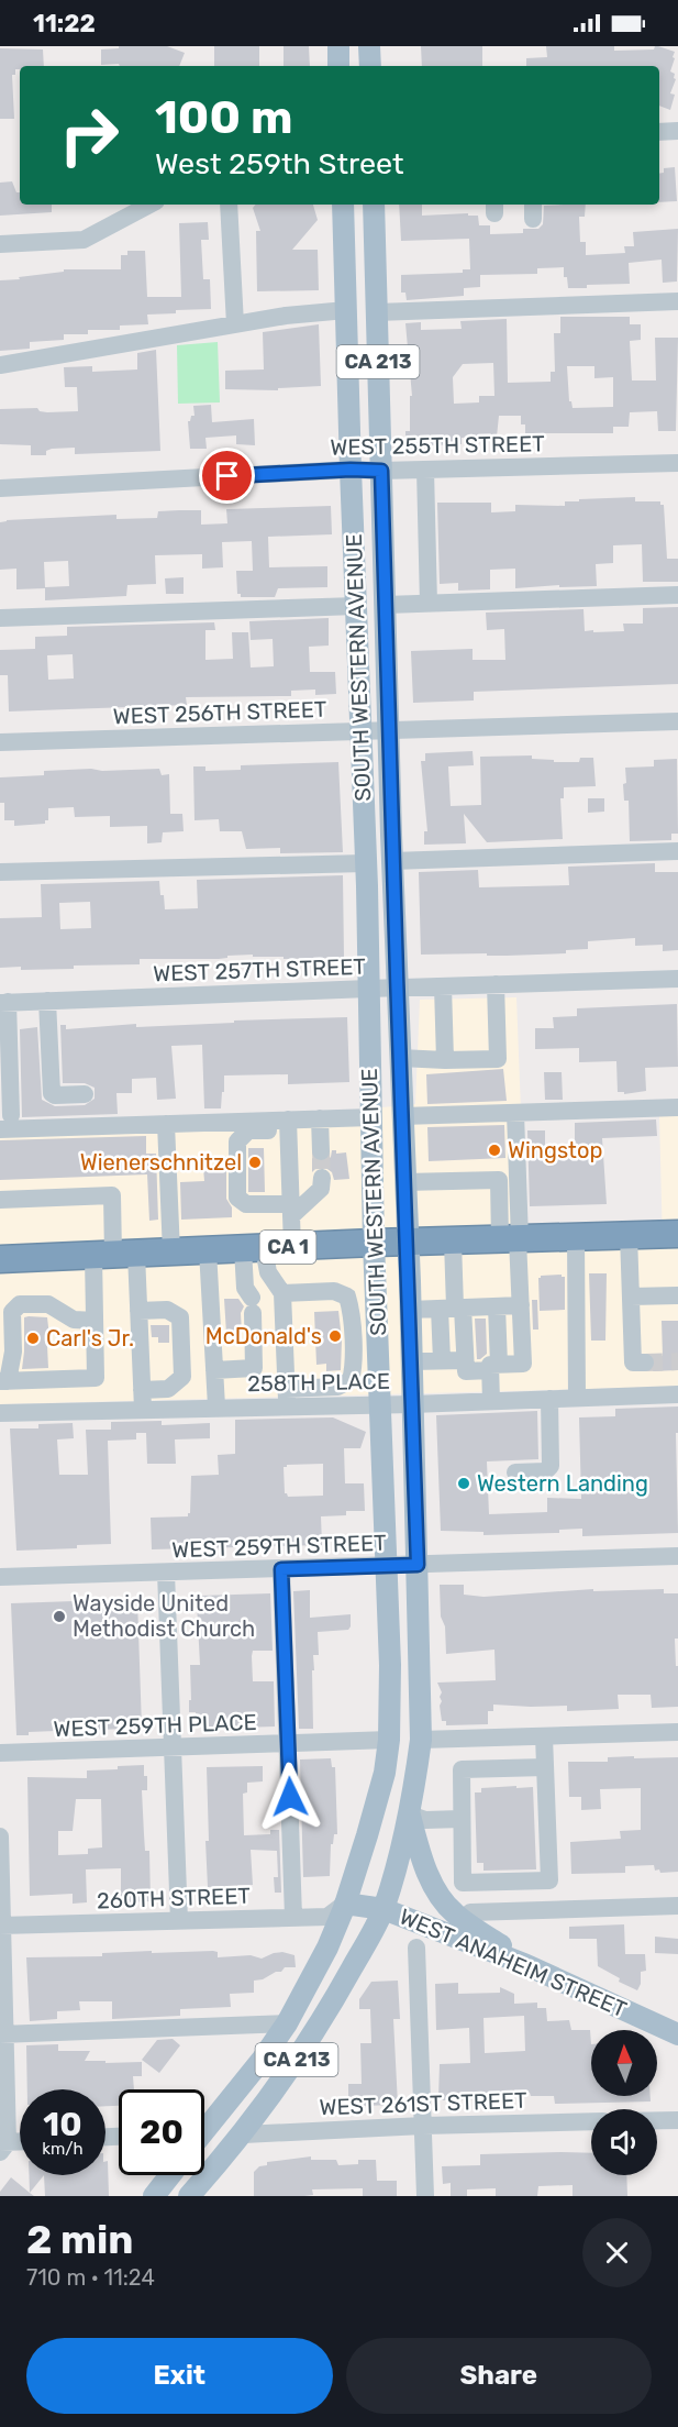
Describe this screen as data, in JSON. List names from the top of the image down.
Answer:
{
  "streets": {
    "highway": ["CA 1"],
    "main road": ["CA 213", "SOUTH WESTERN AVENUE", "WEST ANAHEIM STREET"],
    "street": [
      "WEST 255TH STREET",
      "WEST 256TH STREET",
      "WEST 257TH STREET",
      "258TH PLACE",
      "WEST 259TH STREET",
      "WEST 259TH PLACE",
      "260TH STREET",
      "WEST 261ST STREET"
    ]
  },
  "crossings": [
    ["WEST 255TH STREET", "SOUTH WESTERN AVENUE"],
    ["SOUTH WESTERN AVENUE", "WEST 256TH STREET"],
    ["SOUTH WESTERN AVENUE", "WEST 257TH STREET"],
    ["SOUTH WESTERN AVENUE", "CA 1"],
    ["SOUTH WESTERN AVENUE", "258TH PLACE"],
    ["SOUTH WESTERN AVENUE", "WEST 259TH STREET"],
    ["SOUTH WESTERN AVENUE", "WEST 259TH PLACE"],
    ["SOUTH WESTERN AVENUE", "260TH STREET"],
    ["SOUTH WESTERN AVENUE", "WEST ANAHEIM STREET"],
    ["SOUTH WESTERN AVENUE", "WEST 261ST STREET"],
    ["260TH STREET", "WEST ANAHEIM STREET"]
  ],
  "places": [
    "Wingstop",
    "Wienerschnitzel",
    "McDonald's",
    "Carl's Jr.",
    "Western Landing",
    "Wayside United Methodist Church"
  ],
  "north": "top",
  "page": {
    "status": "11:22",
    "turn": ["100 m", "West 259th Street"],
    "speed": "10 km/h",
    "limit": "20",
    "heading": ["2 min", "710 m · 11:24"],
    "buttons": ["Exit", "Share"]
  }
}
